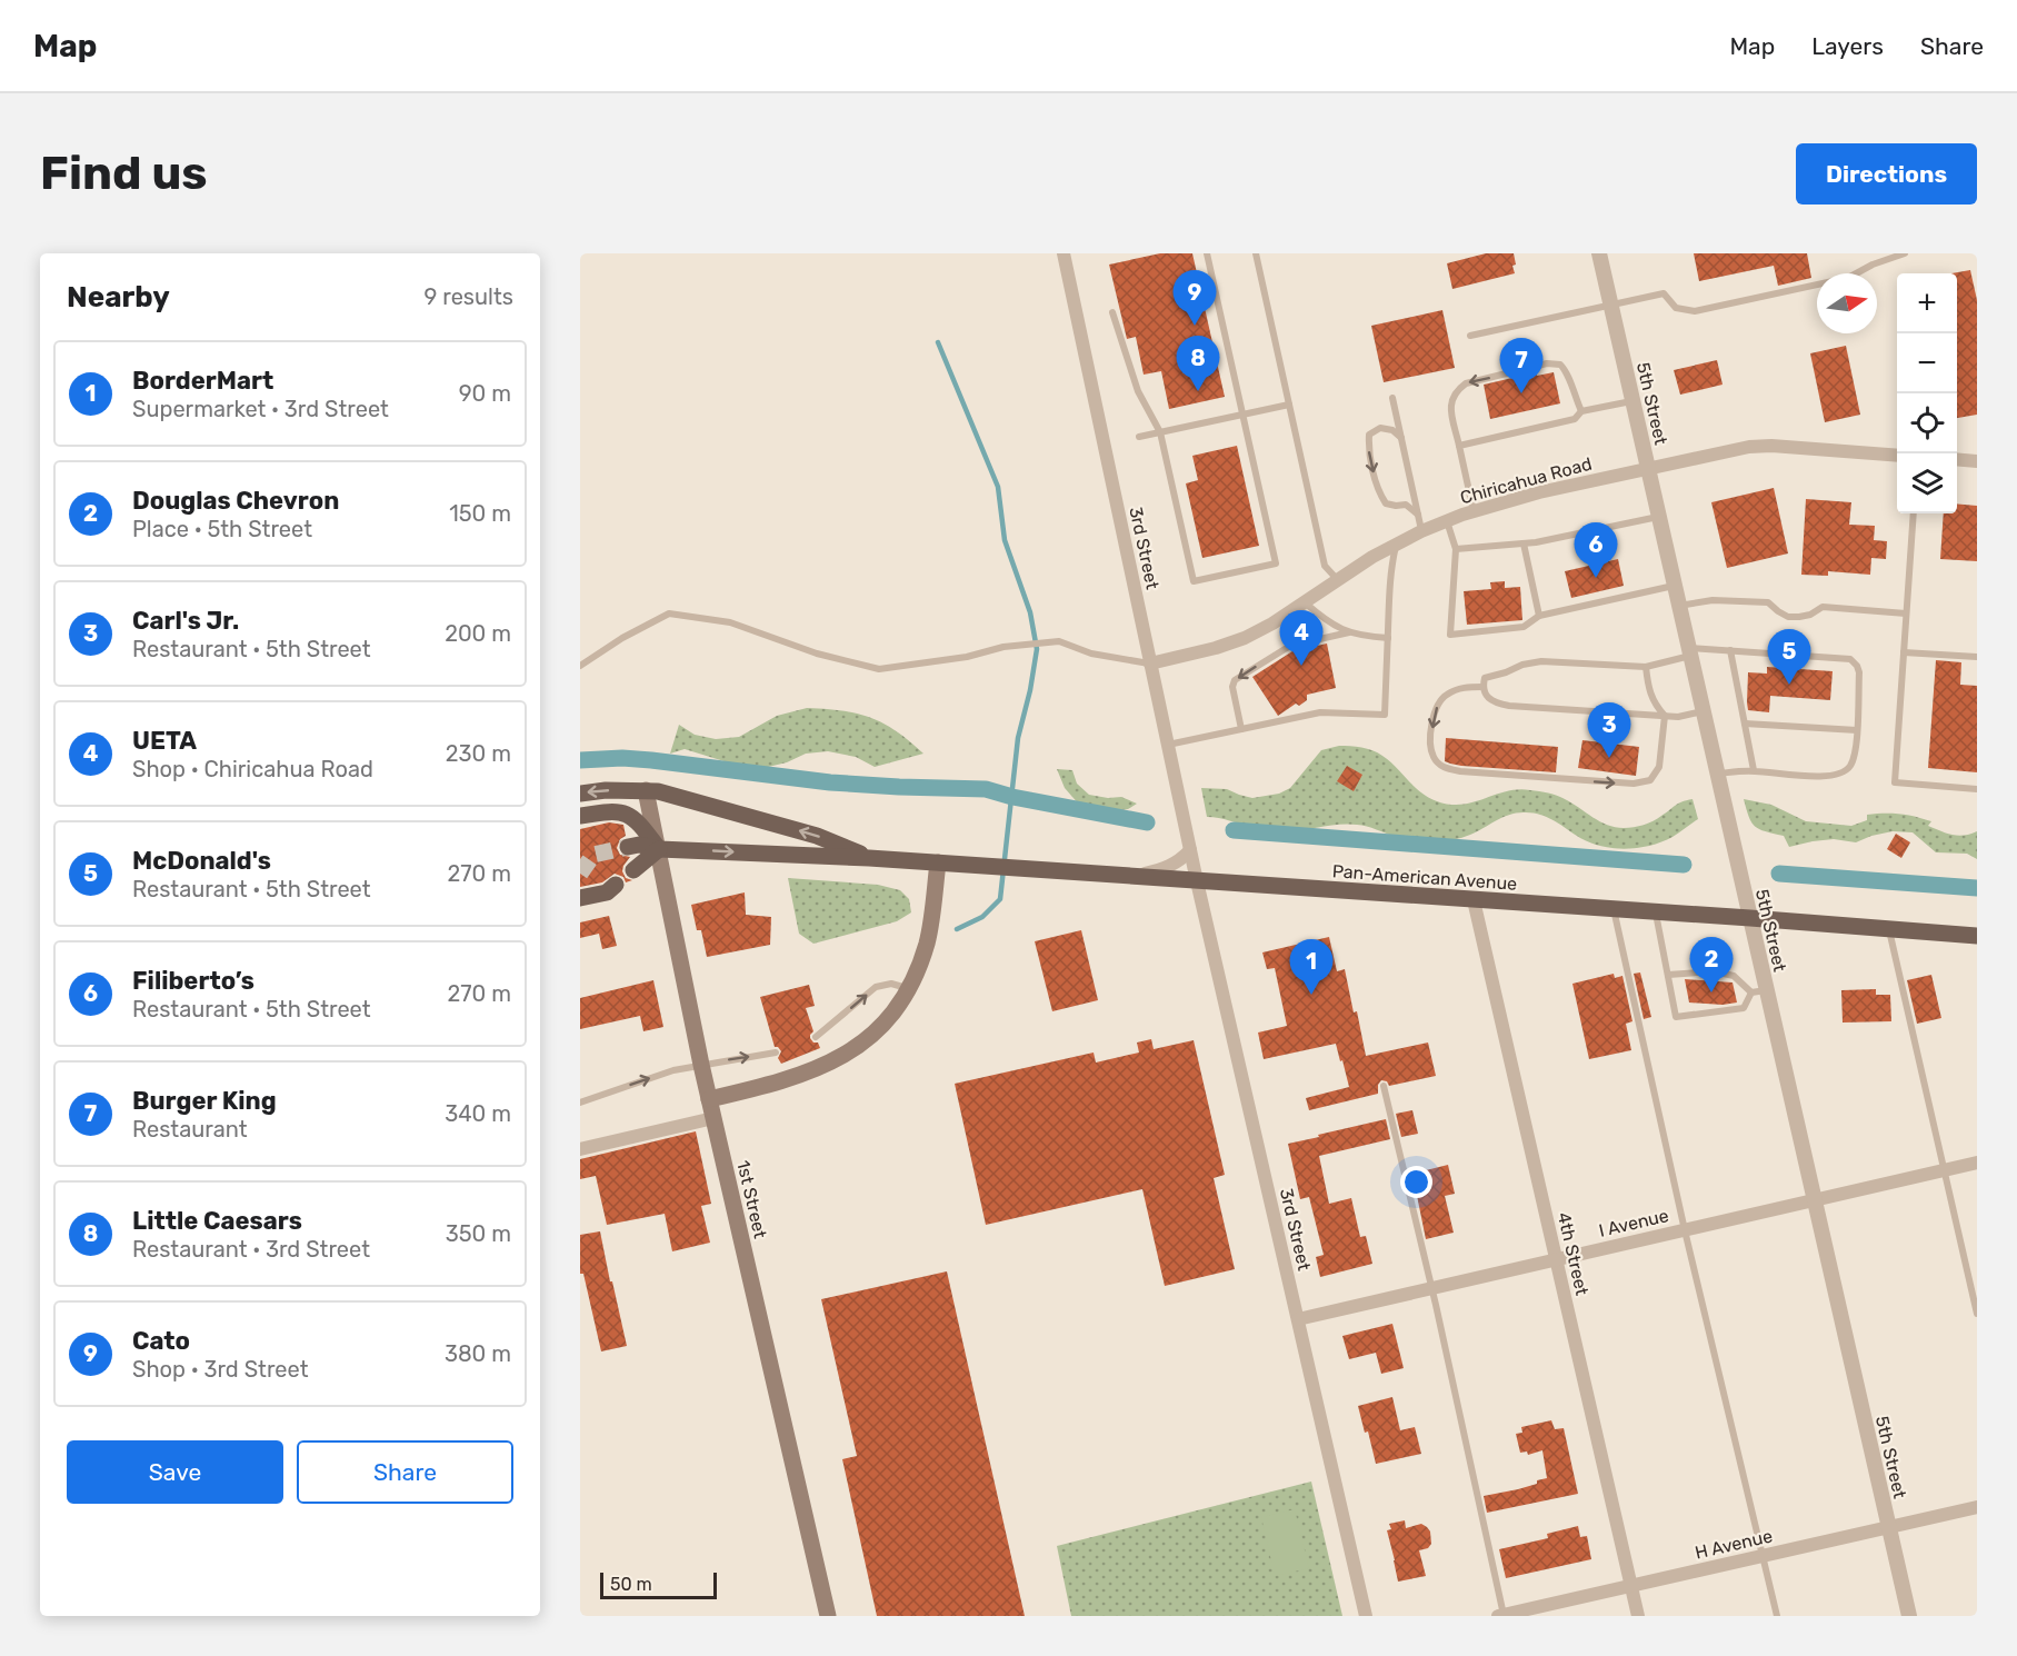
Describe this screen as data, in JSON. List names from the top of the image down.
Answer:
{
  "streets": {
    "main road": ["Pan-American Avenue", "1st Street"],
    "street": [
      "5th Street",
      "Chiricahua Road",
      "3rd Street",
      "I Avenue",
      "4th Street",
      "H Avenue"
    ]
  },
  "crossings": [
    ["5th Street", "Chiricahua Road"],
    ["5th Street", "Pan-American Avenue"],
    ["5th Street", "I Avenue"],
    ["5th Street", "H Avenue"],
    ["Chiricahua Road", "3rd Street"],
    ["3rd Street", "Pan-American Avenue"],
    ["3rd Street", "I Avenue"],
    ["Pan-American Avenue", "1st Street"],
    ["Pan-American Avenue", "4th Street"],
    ["I Avenue", "4th Street"],
    ["4th Street", "H Avenue"]
  ],
  "scale_bar": "50 m",
  "north": "right",
  "page": {
    "header": "Map",
    "nav": ["Map", "Layers", "Share"],
    "buttons": [
      "Directions",
      ["Save", "Share"]
    ],
    "title": "Find us",
    "heading": ["Nearby", "9 results"],
    "pins": [
      "9",
      "8",
      "7",
      "6",
      "4",
      "5",
      "3",
      "2",
      "1"
    ],
    "map_buttons": ["+", "−"],
    "list": [
      {
        "mark": "1",
        "name": "BorderMart",
        "note": "Supermarket · 3rd Street",
        "value": "90 m"
      },
      {
        "mark": "2",
        "name": "Douglas Chevron",
        "note": "Place · 5th Street",
        "value": "150 m"
      },
      {
        "mark": "3",
        "name": "Carl's Jr.",
        "note": "Restaurant · 5th Street",
        "value": "200 m"
      },
      {
        "mark": "4",
        "name": "UETA",
        "note": "Shop · Chiricahua Road",
        "value": "230 m"
      },
      {
        "mark": "5",
        "name": "McDonald's",
        "note": "Restaurant · 5th Street",
        "value": "270 m"
      },
      {
        "mark": "6",
        "name": "Filiberto’s",
        "note": "Restaurant · 5th Street",
        "value": "270 m"
      },
      {
        "mark": "7",
        "name": "Burger King",
        "note": "Restaurant",
        "value": "340 m"
      },
      {
        "mark": "8",
        "name": "Little Caesars",
        "note": "Restaurant · 3rd Street",
        "value": "350 m"
      },
      {
        "mark": "9",
        "name": "Cato",
        "note": "Shop · 3rd Street",
        "value": "380 m"
      }
    ],
    "scale": "50 m"
  }
}
